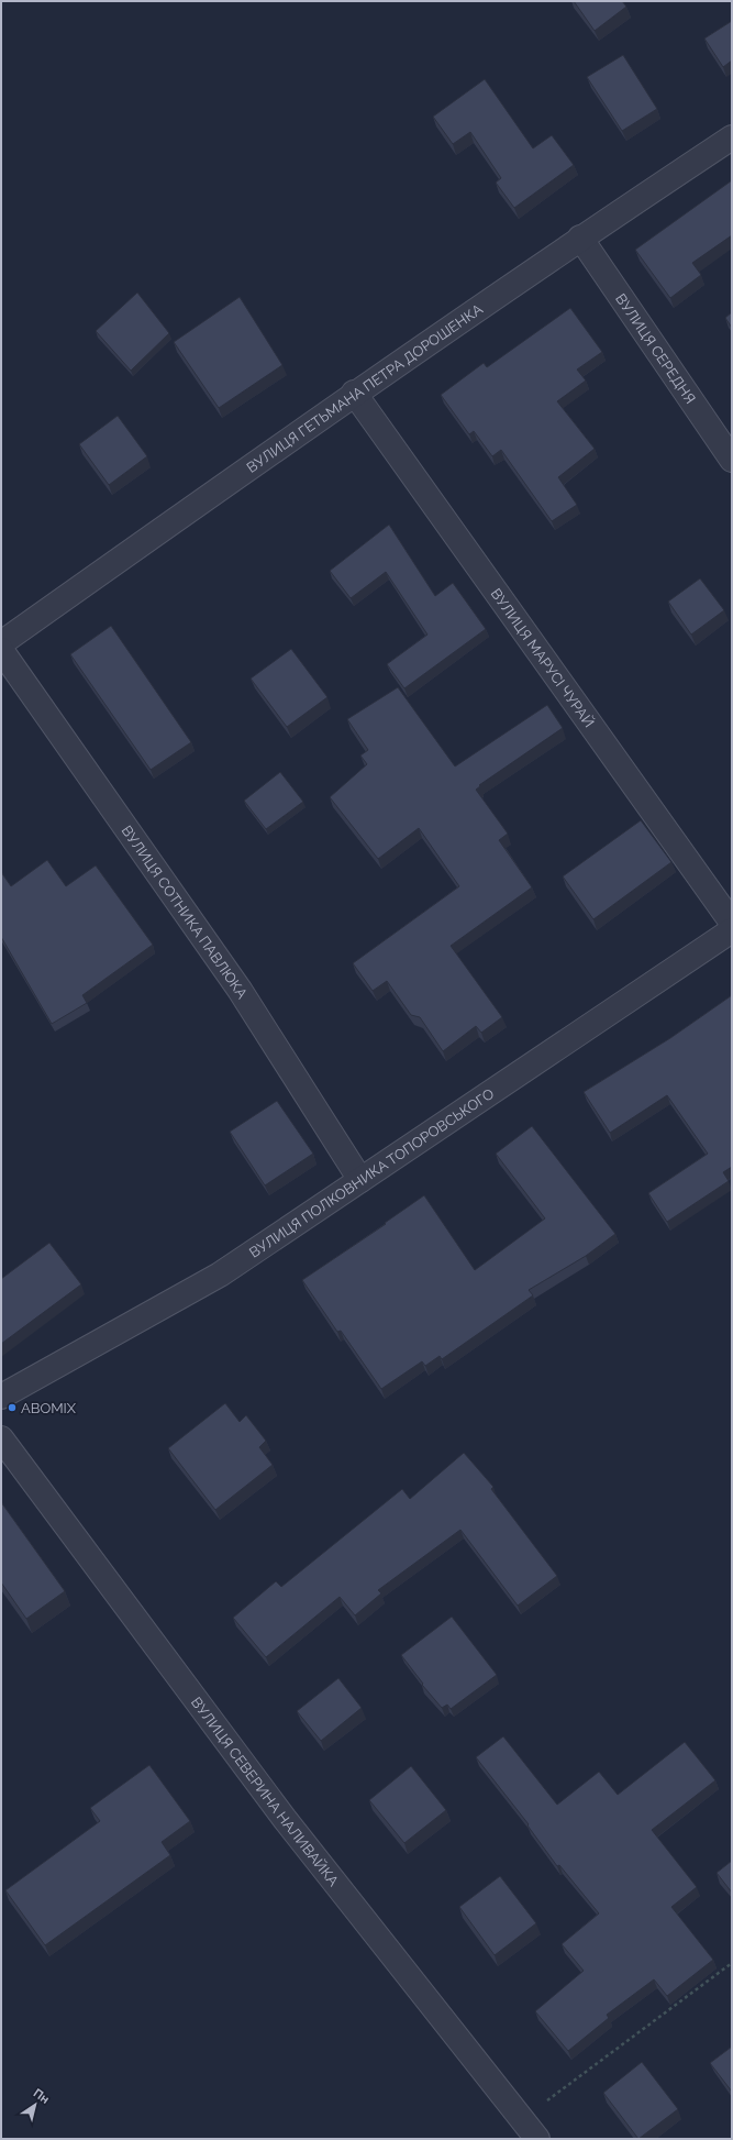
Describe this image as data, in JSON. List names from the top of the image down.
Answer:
{
  "streets": {
    "street": [
      "ВУЛИЦЯ СЕРЕДНЯ",
      "ВУЛИЦЯ ГЕТЬМАНА ПЕТРА ДОРОШЕНКА",
      "ВУЛИЦЯ МАРУСІ ЧУРАЙ",
      "ВУЛИЦЯ СОТНИКА ПАВЛЮКА",
      "ВУЛИЦЯ ПОЛКОВНИКА ТОПОРОВСЬКОГО",
      "ВУЛИЦЯ СЕВЕРИНА НАЛИВАЙКА"
    ]
  },
  "crossings": [
    ["ВУЛИЦЯ СЕРЕДНЯ", "ВУЛИЦЯ ГЕТЬМАНА ПЕТРА ДОРОШЕНКА"],
    ["ВУЛИЦЯ ГЕТЬМАНА ПЕТРА ДОРОШЕНКА", "ВУЛИЦЯ МАРУСІ ЧУРАЙ"],
    ["ВУЛИЦЯ СОТНИКА ПАВЛЮКА", "ВУЛИЦЯ ПОЛКОВНИКА ТОПОРОВСЬКОГО"]
  ],
  "places": ["ABOMIX"],
  "north": "top right"
}
